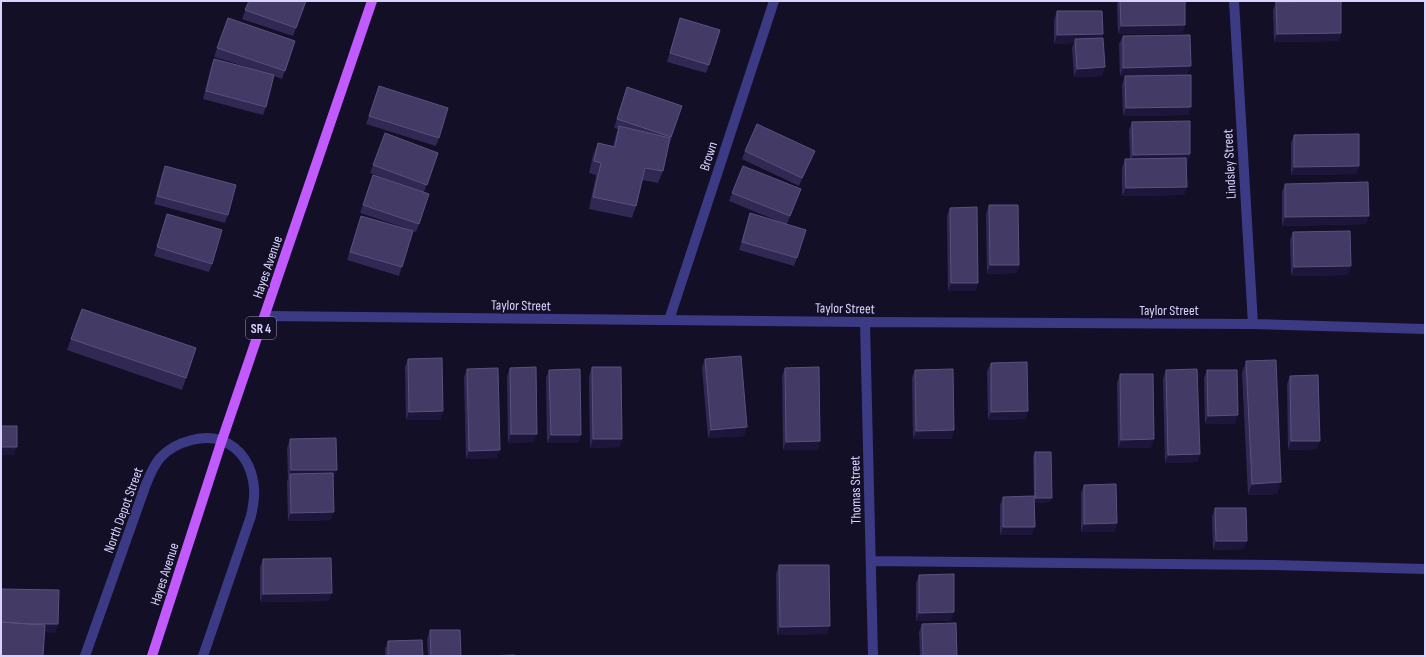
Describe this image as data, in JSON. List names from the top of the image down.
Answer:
{
  "streets": {
    "main road": ["Hayes Avenue", "SR 4"],
    "street": [
      "Brown",
      "Lindsley Street",
      "Taylor Street",
      "Thomas Street",
      "North Depot Street"
    ]
  },
  "crossings": [
    ["Brown", "Taylor Street"],
    ["Lindsley Street", "Taylor Street"],
    ["Hayes Avenue", "Taylor Street"],
    ["Hayes Avenue", "North Depot Street"],
    ["Taylor Street", "Thomas Street"]
  ]
}
